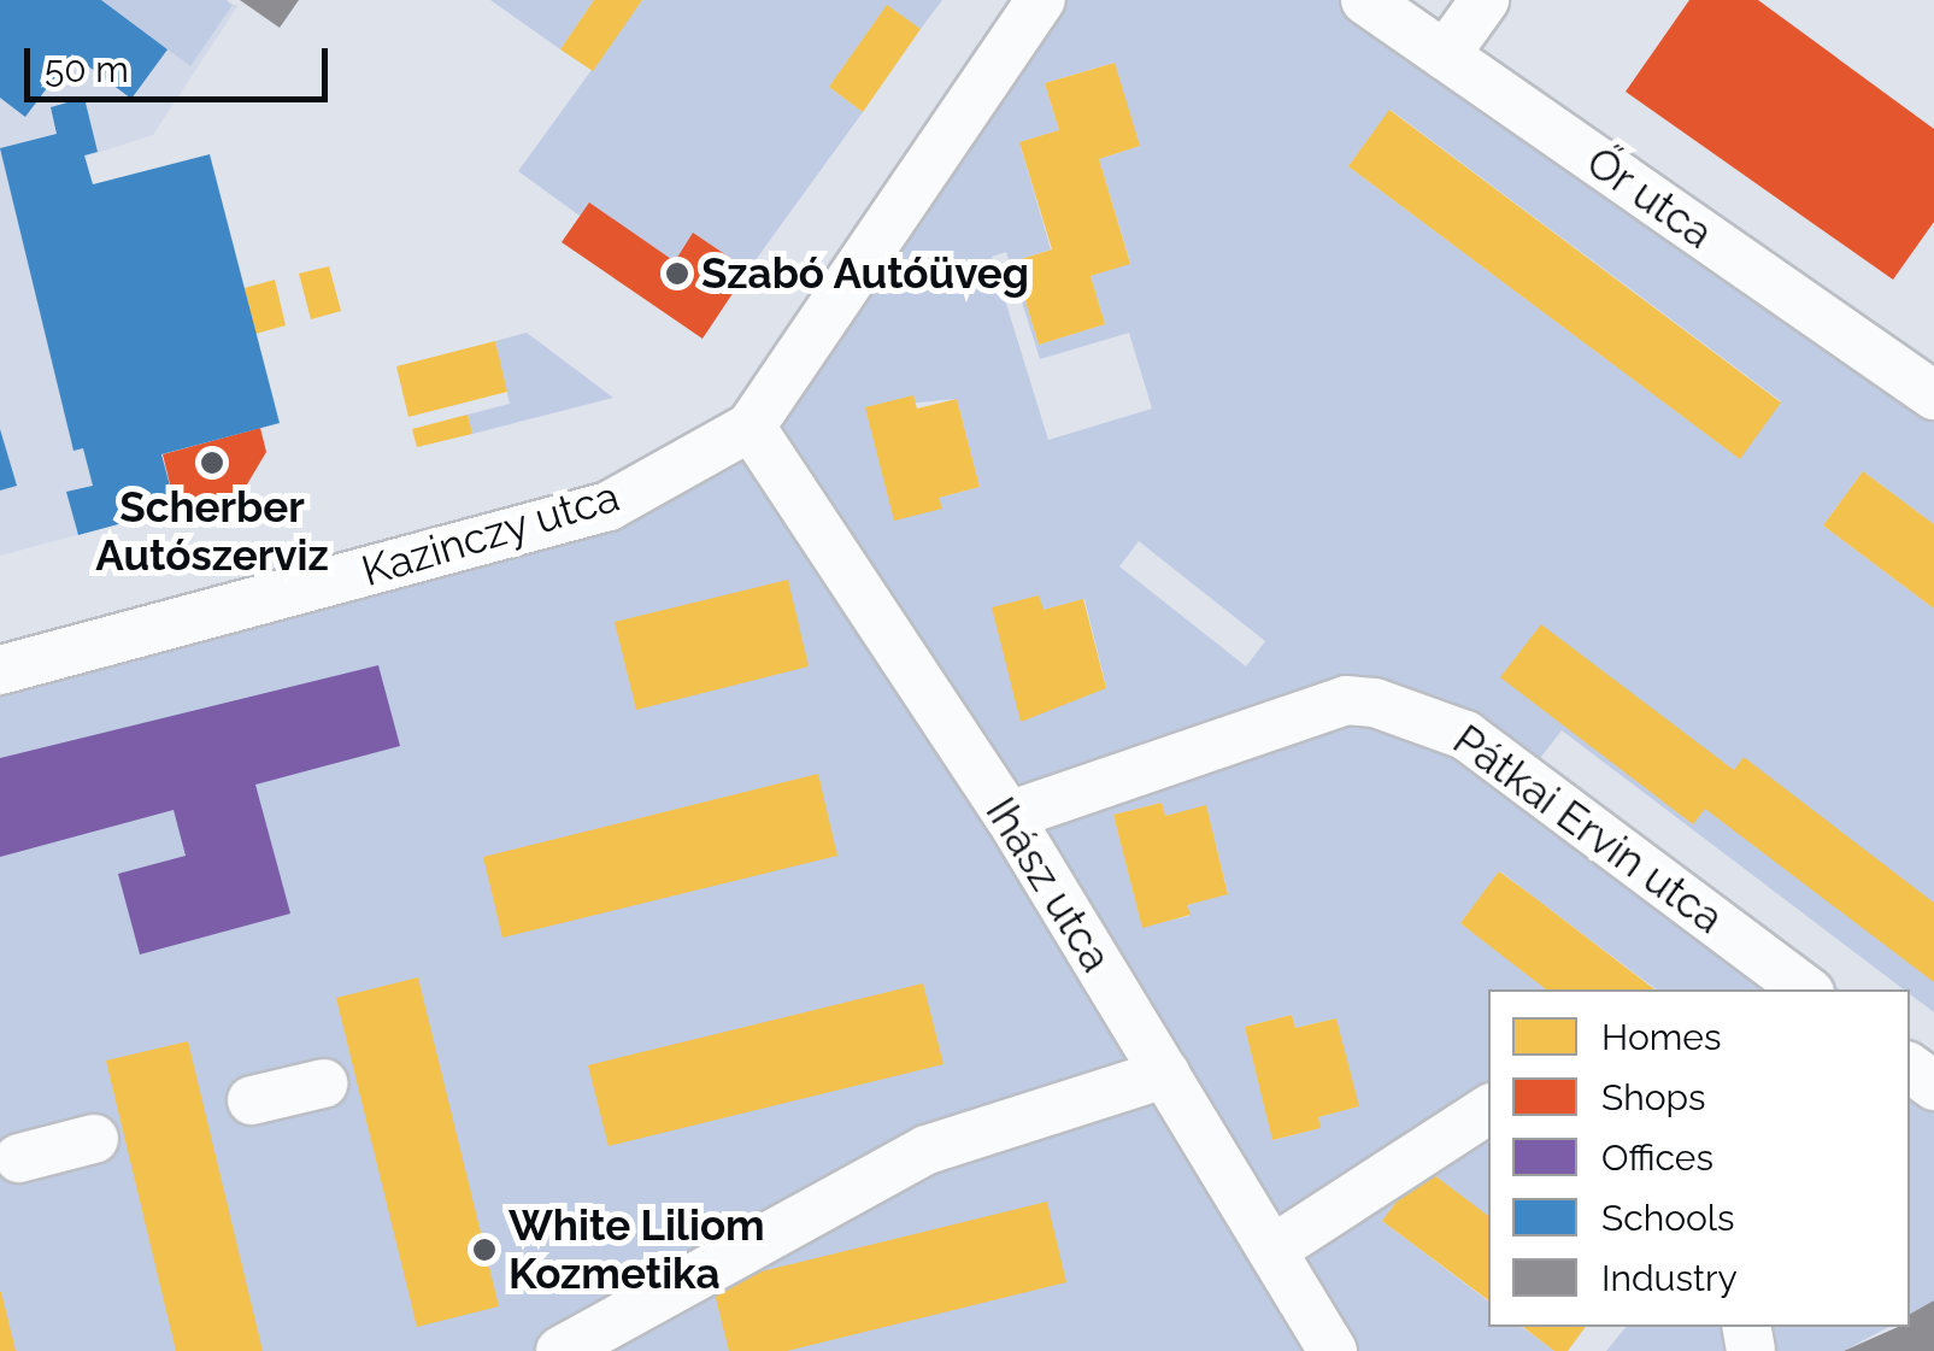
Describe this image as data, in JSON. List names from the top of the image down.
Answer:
{
  "streets": {
    "street": [
      "Őr utca",
      "Kazinczy utca",
      "Pátkai Ervin utca",
      "Ihász utca"
    ]
  },
  "crossings": [
    ["Kazinczy utca", "Ihász utca"],
    ["Pátkai Ervin utca", "Ihász utca"]
  ],
  "places": ["Szabó Autóüveg", "Scherber Autószerviz", "White Liliom Kozmetika"],
  "legend": [
    "Homes",
    "Shops",
    "Offices",
    "Schools",
    "Industry"
  ],
  "scale_bar": "50 m"
}
